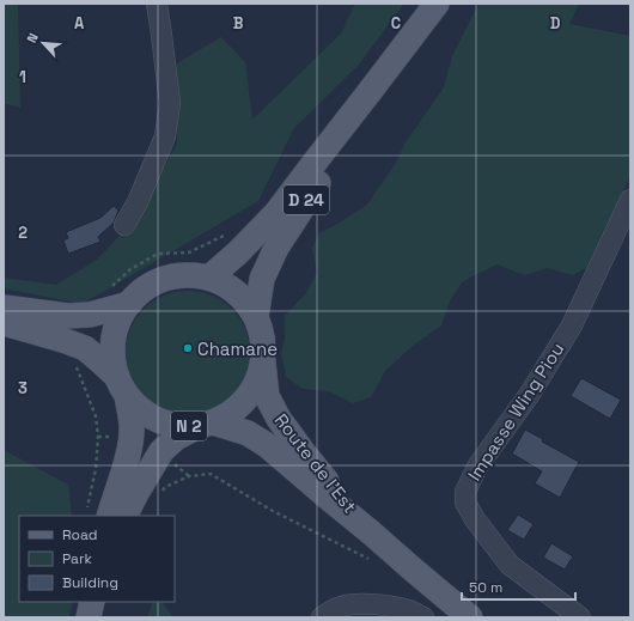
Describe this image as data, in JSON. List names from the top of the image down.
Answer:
{
  "streets": {
    "main road": ["D 24", "N 2", "Route de l'Est"],
    "street": ["Impasse Wing Piou"]
  },
  "crossings": [
    ["D 24", "N 2"],
    ["D 24", "Route de l'Est"],
    ["N 2", "Route de l'Est"]
  ],
  "places": ["Chamane"],
  "legend": ["Road", "Park", "Building"],
  "scale_bar": "50 m",
  "north": "top left",
  "grid": {
    "columns": [
      "A",
      "B",
      "C",
      "D"
    ],
    "rows": ["1", "2", "3"]
  }
}
